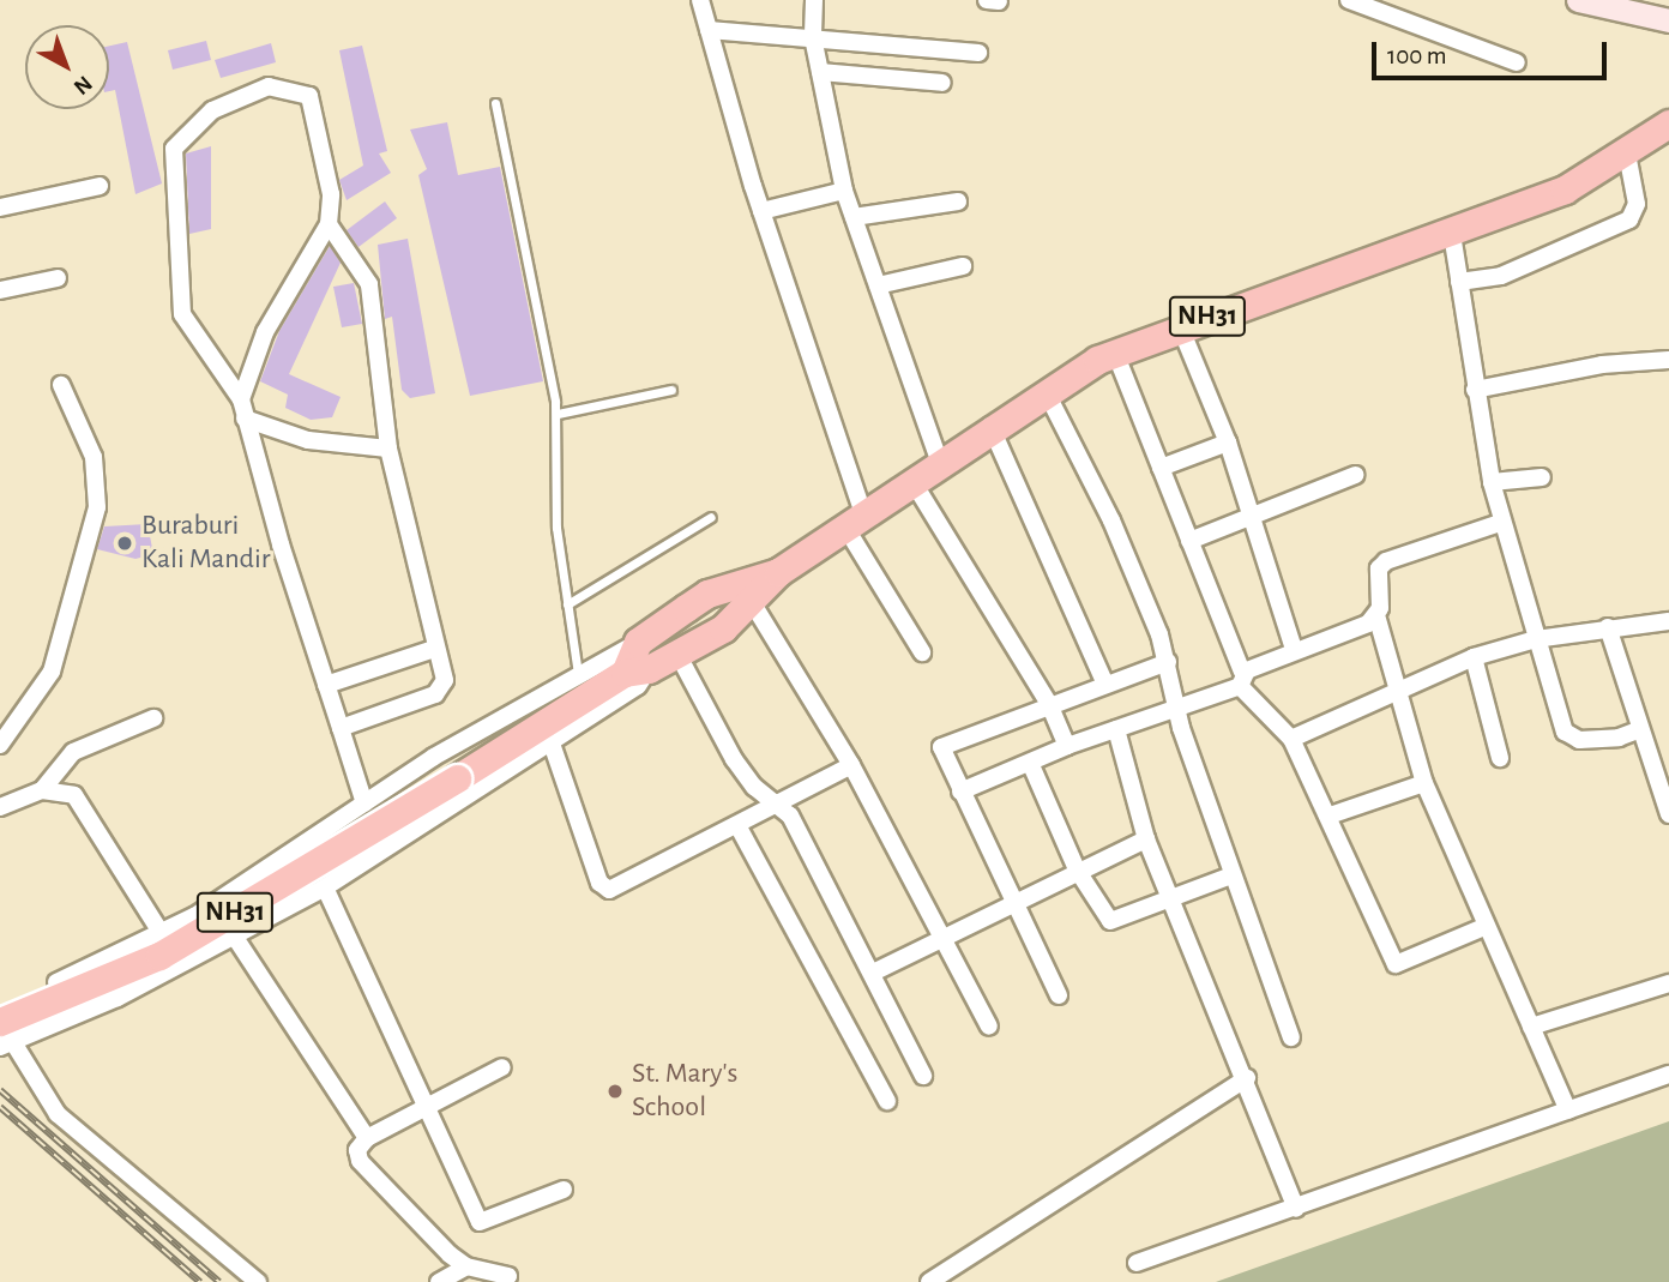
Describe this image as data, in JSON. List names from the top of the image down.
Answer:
{
  "streets": {
    "highway": ["NH31"]
  },
  "places": ["Buraburi Kali Mandir", "St. Mary's School"],
  "scale_bar": "100 m",
  "north": "bottom right"
}
